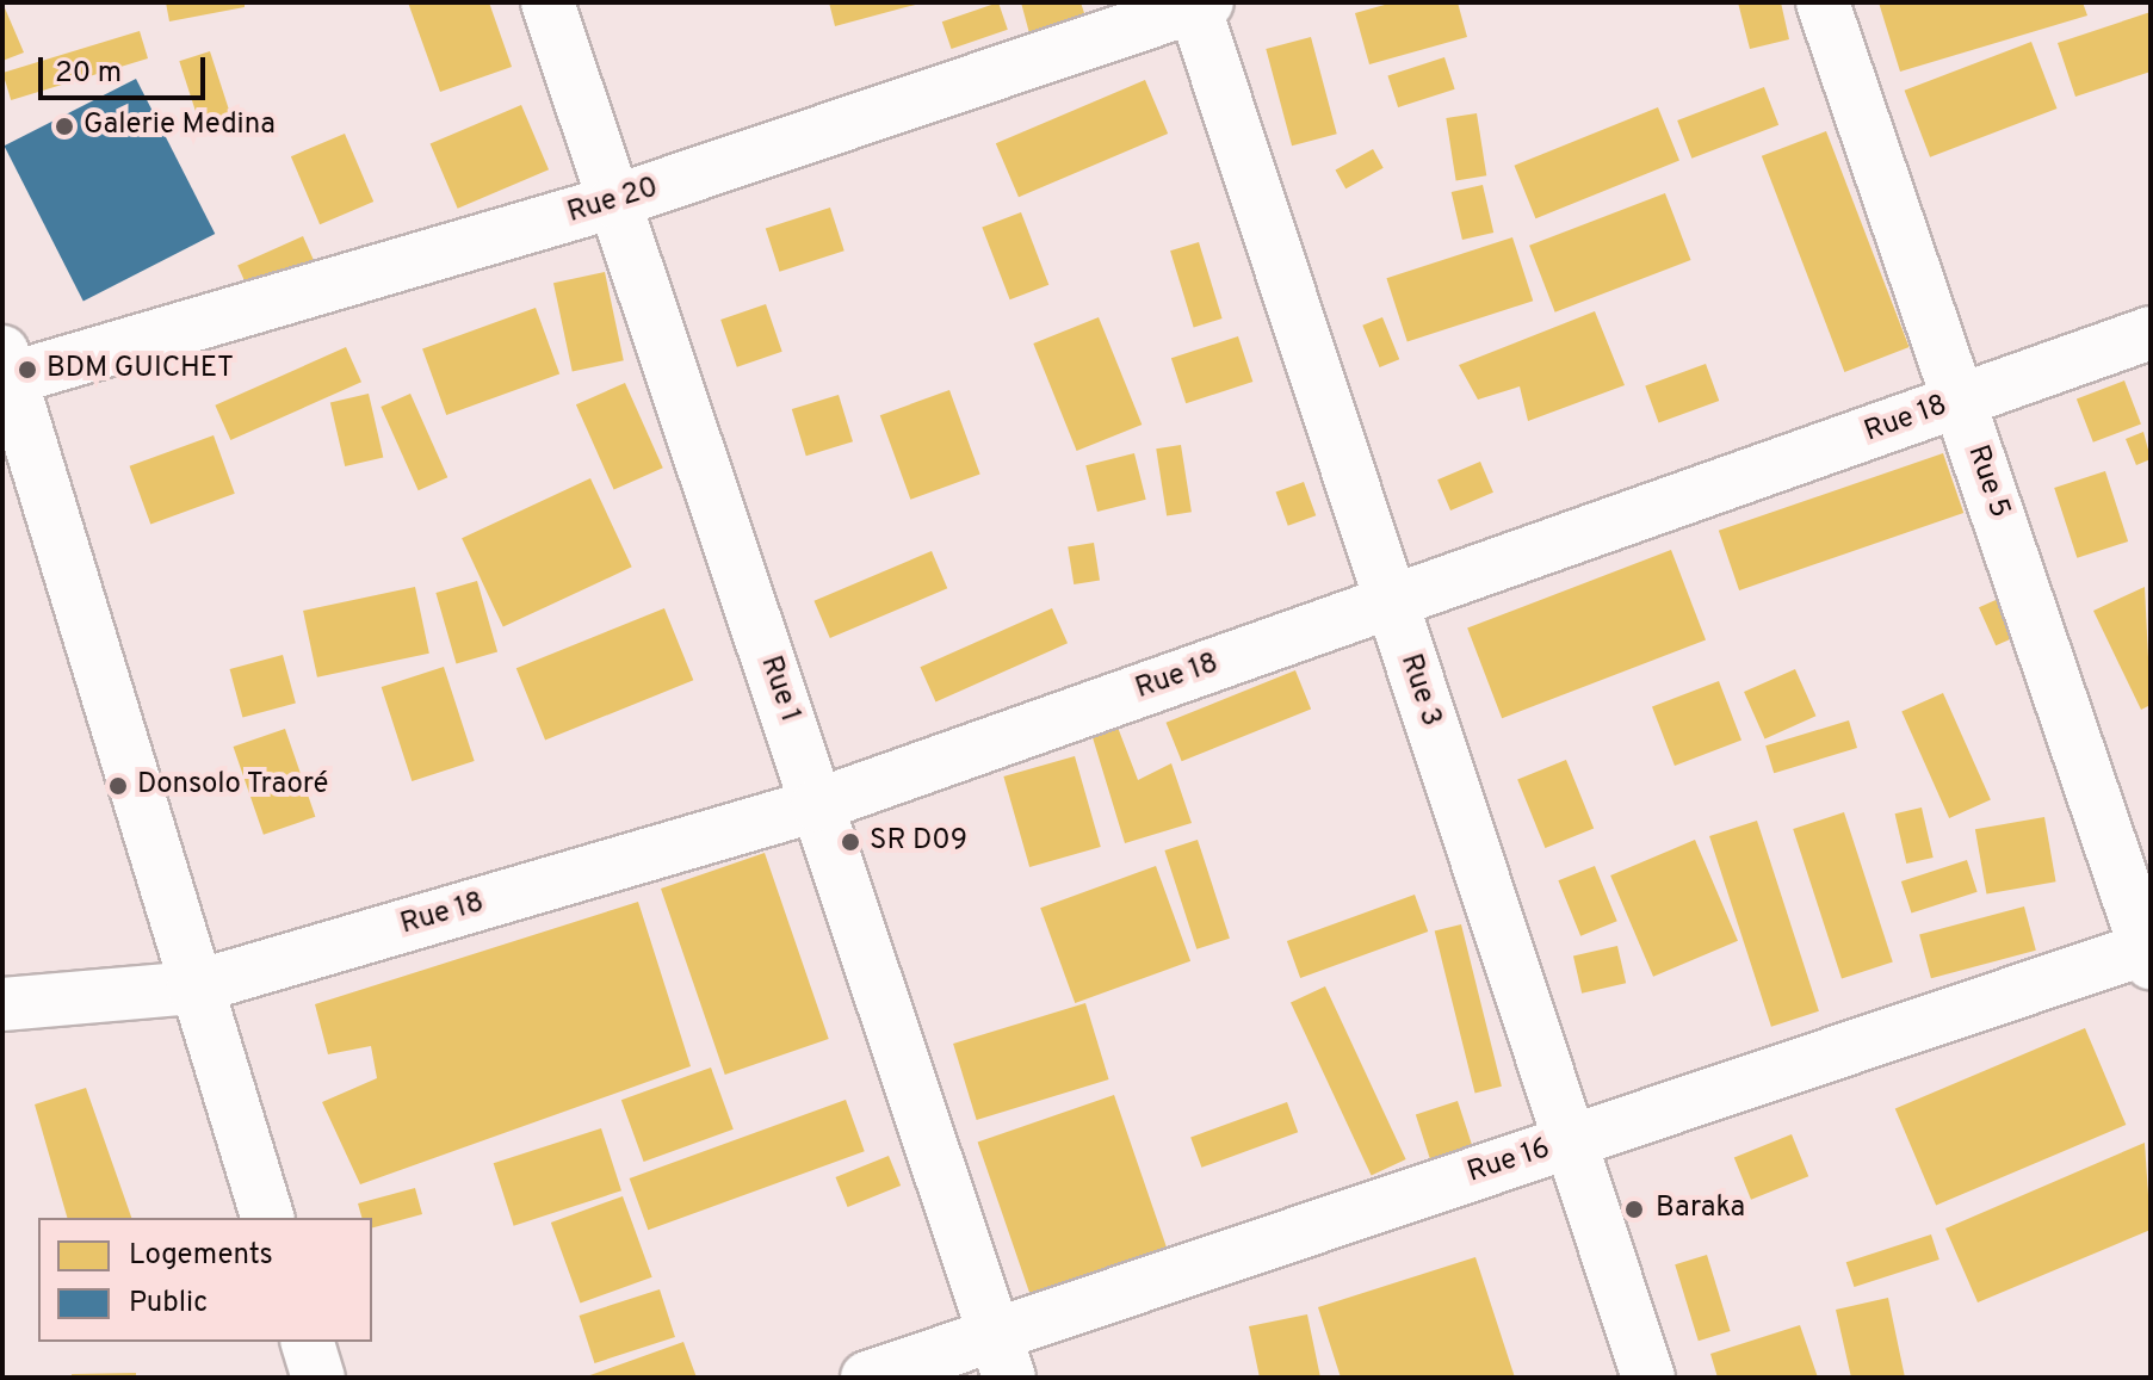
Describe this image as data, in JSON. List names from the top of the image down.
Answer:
{
  "streets": {
    "street": [
      "Rue 20",
      "Rue 18",
      "Rue 5",
      "Rue 1",
      "Rue 3",
      "Rue 16"
    ]
  },
  "crossings": [
    ["Rue 20", "Rue 1"],
    ["Rue 20", "Rue 3"],
    ["Rue 18", "Rue 5"],
    ["Rue 18", "Rue 1"],
    ["Rue 18", "Rue 3"],
    ["Rue 5", "Rue 16"],
    ["Rue 1", "Rue 16"],
    ["Rue 3", "Rue 16"]
  ],
  "places": [
    "Galerie Medina",
    "BDM GUICHET",
    "Donsolo Traoré",
    "SR D09",
    "Baraka"
  ],
  "legend": ["Logements", "Public"],
  "scale_bar": "20 m"
}
